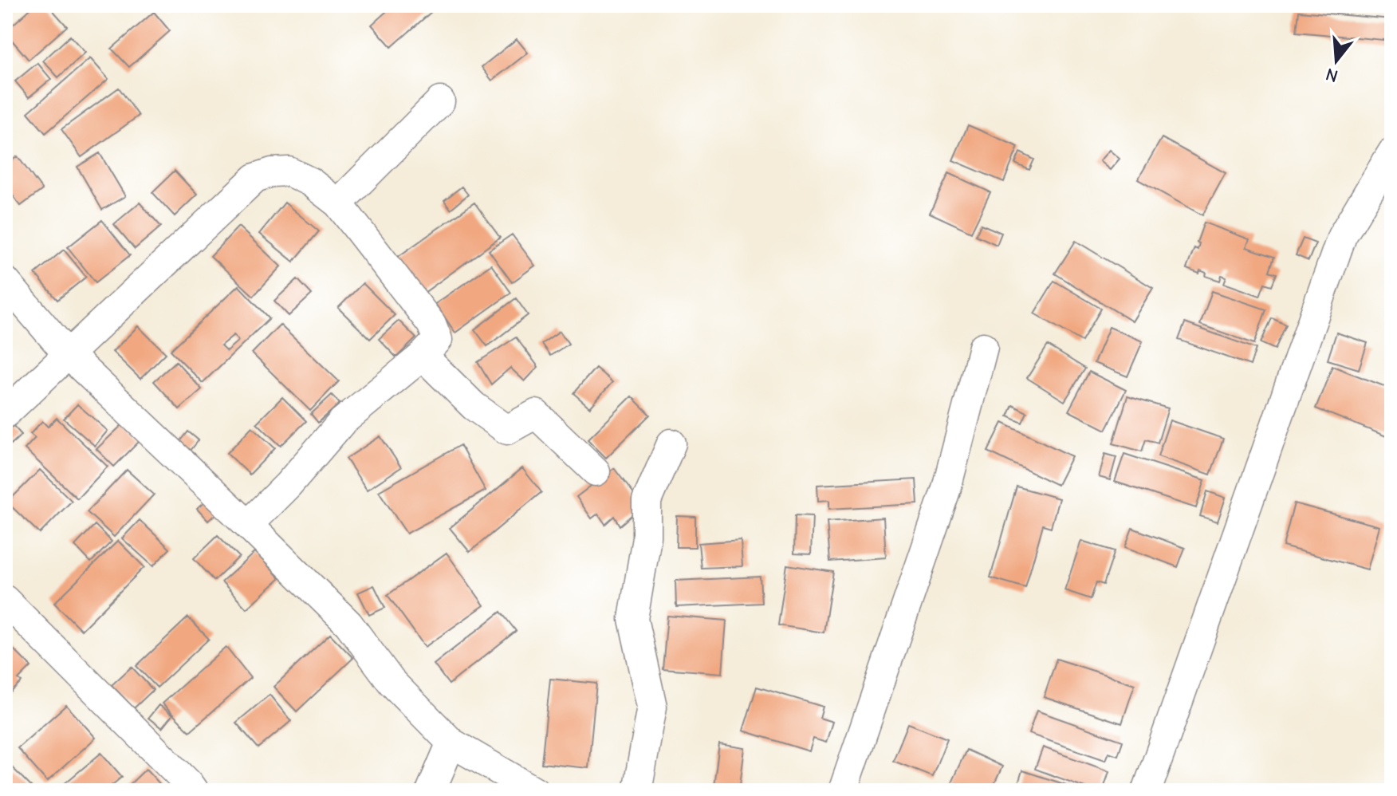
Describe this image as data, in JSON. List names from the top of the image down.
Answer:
{
  "north": "bottom"
}
